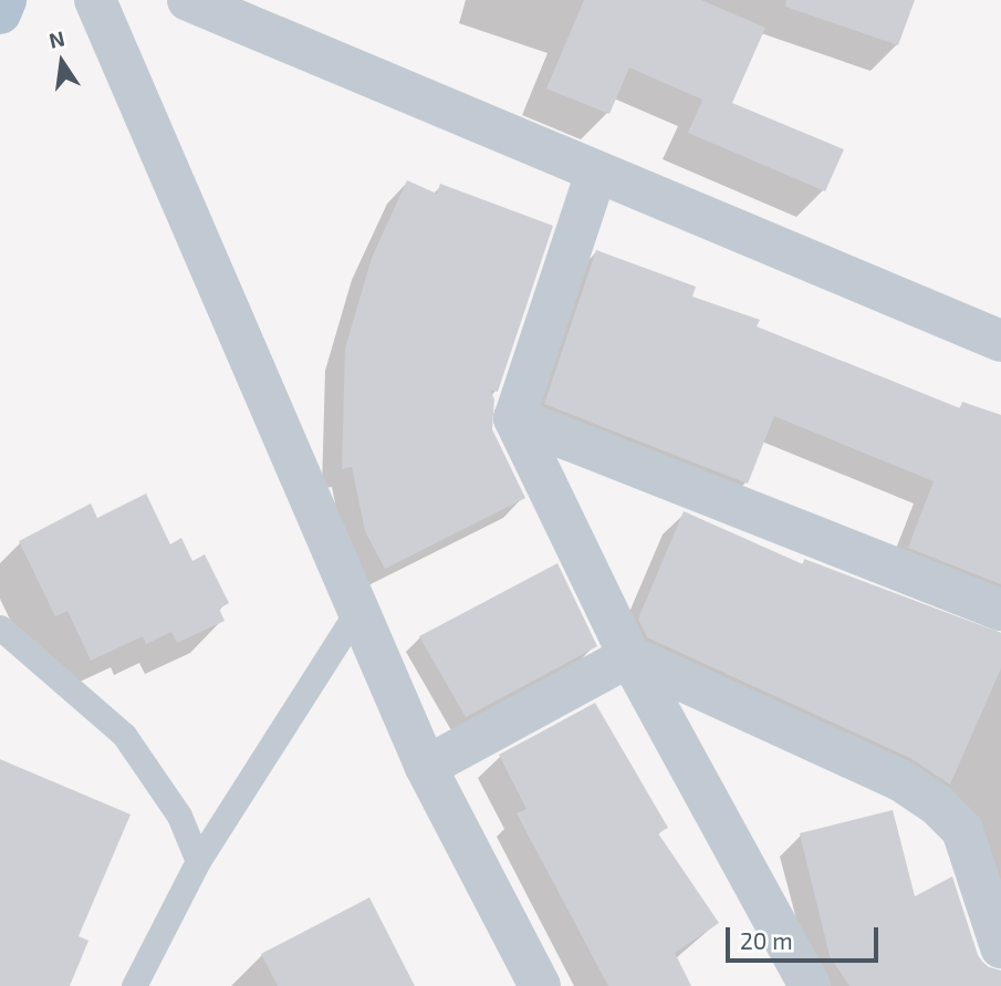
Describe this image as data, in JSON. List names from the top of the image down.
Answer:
{
  "scale_bar": "20 m",
  "north": "top"
}
